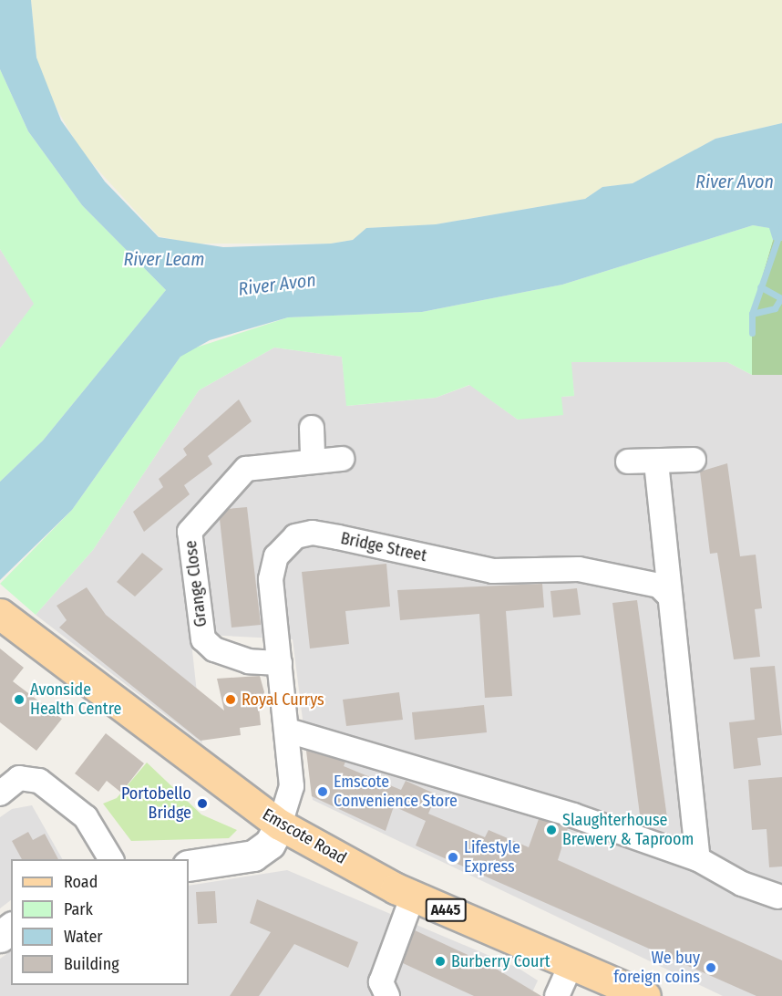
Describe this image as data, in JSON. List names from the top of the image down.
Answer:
{
  "streets": {
    "main road": ["Emscote Road", "A445"],
    "street": ["Bridge Street", "Grange Close"]
  },
  "crossings": [
    ["Bridge Street", "Grange Close"],
    ["Bridge Street", "Emscote Road"]
  ],
  "water": ["River Avon", "River Leam"],
  "places": [
    "Avonside Health Centre",
    "Royal Currys",
    "Emscote Convenience Store",
    "Portobello Bridge",
    "Slaughterhouse Brewery & Taproom",
    "Lifestyle Express",
    "Burberry Court",
    "We buy foreign coins"
  ],
  "legend": [
    "Road",
    "Park",
    "Water",
    "Building"
  ]
}
